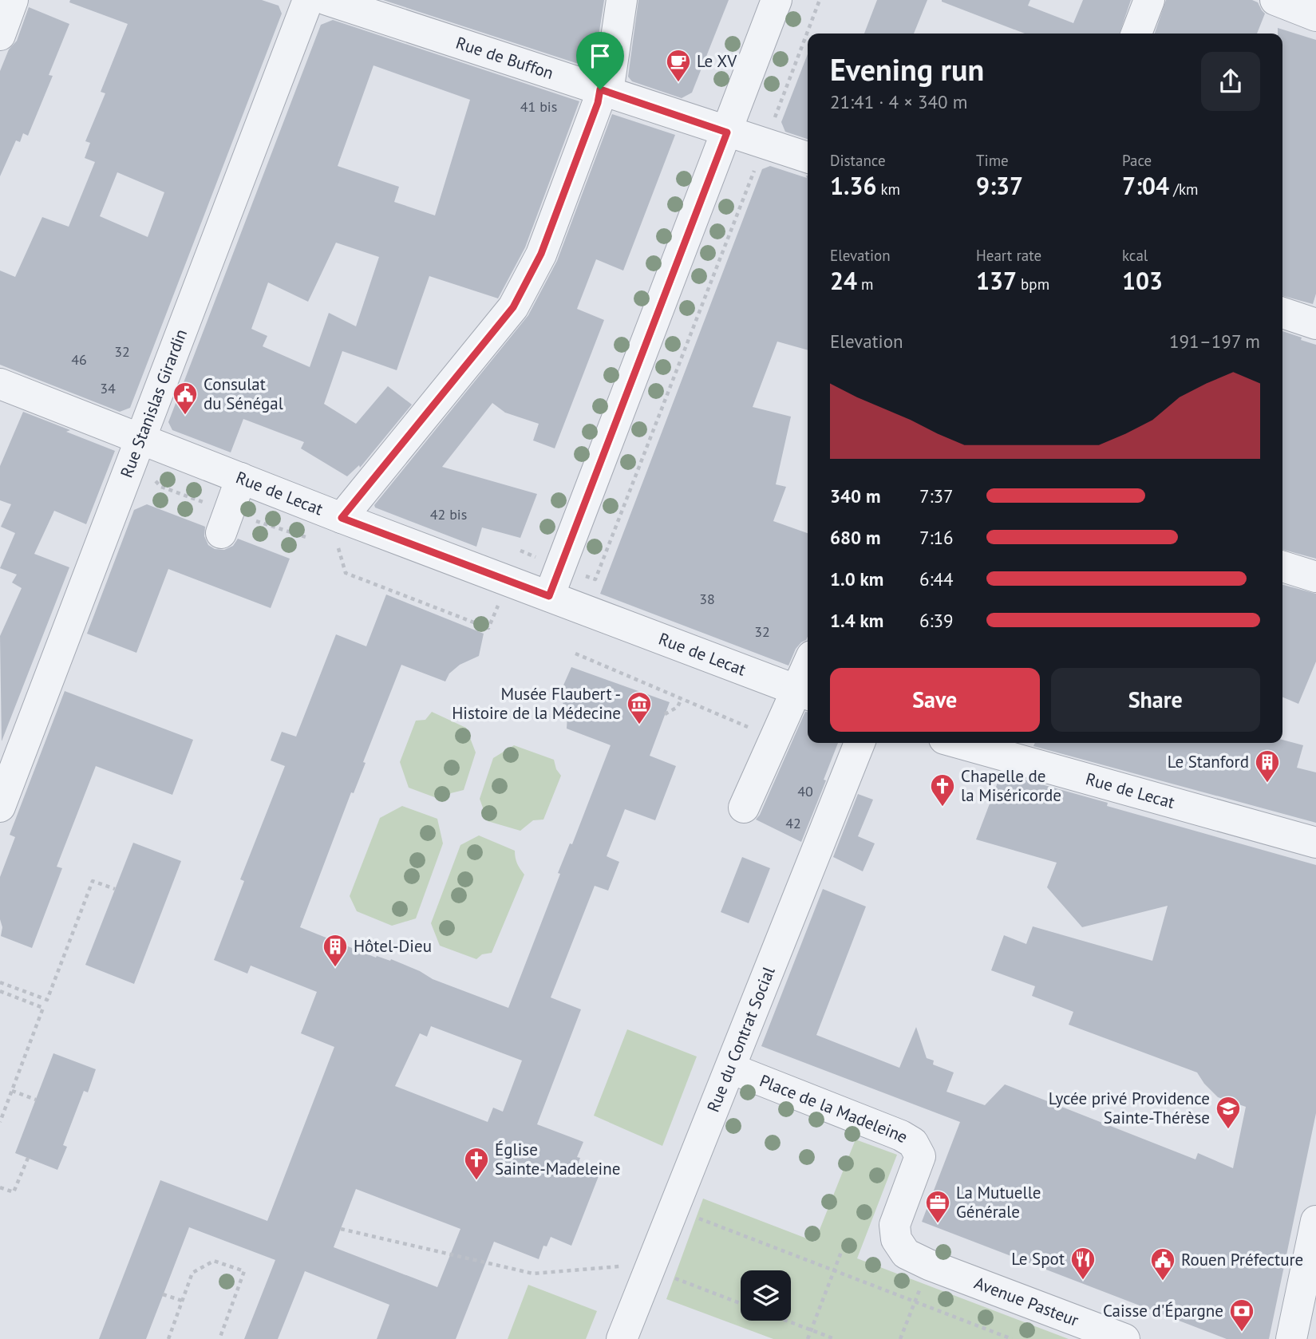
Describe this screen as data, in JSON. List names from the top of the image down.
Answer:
{
  "streets": {
    "street": [
      "Rue de Buffon",
      "Rue Stanislas Girardin",
      "Rue de Lecat",
      "Rue du Contrat Social",
      "Place de la Madeleine",
      "Avenue Pasteur"
    ]
  },
  "crossings": [
    ["Rue Stanislas Girardin", "Rue de Lecat"],
    ["Rue du Contrat Social", "Place de la Madeleine"],
    ["Place de la Madeleine", "Avenue Pasteur"]
  ],
  "places": {
    "cafe": ["Le XV"],
    "public building": ["Consulat du Sénégal", "Rouen Préfecture"],
    "museum": ["Musée Flaubert - Histoire de la Médecine"],
    "building": ["Le Stanford", "Hôtel-Dieu"],
    "church": ["Chapelle de la Miséricorde", "Église Sainte-Madeleine"],
    "school or university": ["Lycée privé Providence Sainte-Thérèse"],
    "office": ["La Mutuelle Générale"],
    "restaurant": ["Le Spot"],
    "bank": ["Caisse d'Épargne"]
  },
  "house_numbers": [
    "41 bis",
    "32",
    "46",
    "34",
    "42 bis",
    "38",
    "32",
    "40",
    "42"
  ],
  "page": {
    "heading": ["Evening run", "21:41 · 4 × 340 m"],
    "stats": [
      ["Distance", "1.36 km"],
      ["Time", "9:37"],
      ["Pace", "7:04 /km"],
      ["Elevation", "24 m"],
      ["Heart rate", "137 bpm"],
      ["kcal", "103"]
    ],
    "chart": ["Elevation", "191–197 m"],
    "list": [
      {
        "name": "340 m",
        "note": "7:37"
      },
      {
        "name": "680 m",
        "note": "7:16"
      },
      {
        "name": "1.0 km",
        "note": "6:44"
      },
      {
        "name": "1.4 km",
        "note": "6:39"
      }
    ],
    "buttons": ["Save", "Share"]
  }
}
